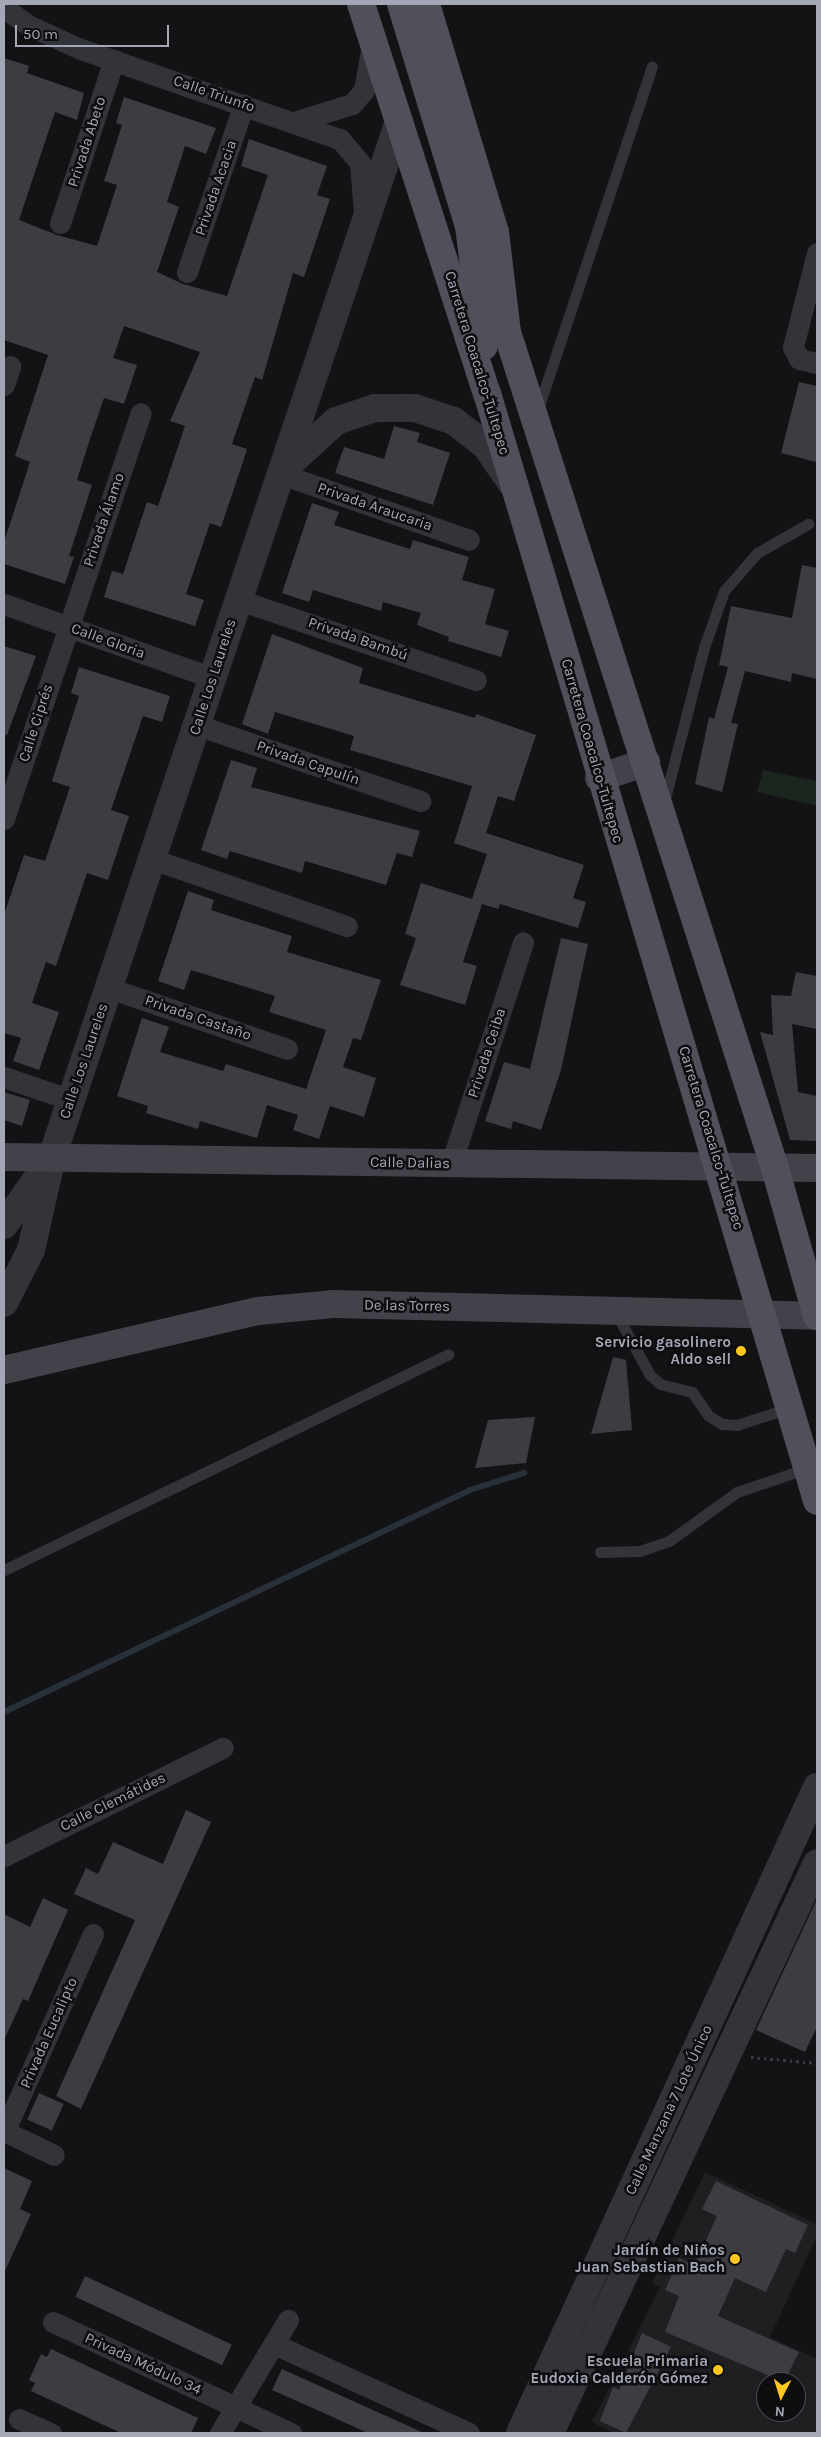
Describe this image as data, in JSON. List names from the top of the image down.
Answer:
{
  "streets": {
    "main road": ["Carretera Coacalco-Tultepec", "Calle Dalias", "De las Torres"],
    "street": [
      "Calle Triunfo",
      "Privada Abeto",
      "Privada Acacia",
      "Privada Araucaria",
      "Privada Álamo",
      "Privada Bambú",
      "Calle Gloria",
      "Calle Los Laureles",
      "Calle Ciprés",
      "Privada Capulín",
      "Privada Castaño",
      "Privada Ceiba",
      "Calle Clemátides",
      "Privada Eucalipto",
      "Calle Manzana 7 Lote Único",
      "Privada Módulo 34"
    ]
  },
  "crossings": [
    ["Calle Triunfo", "Privada Abeto"],
    ["Calle Triunfo", "Privada Acacia"],
    ["Calle Triunfo", "Carretera Coacalco-Tultepec"],
    ["Calle Triunfo", "Privada Araucaria"],
    ["Calle Triunfo", "Calle Los Laureles"],
    ["Carretera Coacalco-Tultepec", "Calle Los Laureles"],
    ["Carretera Coacalco-Tultepec", "Calle Dalias"],
    ["Carretera Coacalco-Tultepec", "De las Torres"],
    ["Privada Araucaria", "Calle Los Laureles"],
    ["Privada Álamo", "Calle Gloria"],
    ["Privada Álamo", "Calle Ciprés"],
    ["Privada Bambú", "Calle Los Laureles"],
    ["Calle Gloria", "Calle Los Laureles"],
    ["Calle Gloria", "Calle Ciprés"],
    ["Calle Los Laureles", "Privada Capulín"],
    ["Calle Los Laureles", "Privada Castaño"],
    ["Calle Los Laureles", "Calle Dalias"],
    ["Privada Ceiba", "Calle Dalias"]
  ],
  "places": ["Servicio gasolinero Aldo sell", "Jardín de Niños Juan Sebastian Bach", "Escuela Primaria Eudoxia Calderón Gómez"],
  "scale_bar": "50 m",
  "north": "bottom"
}
